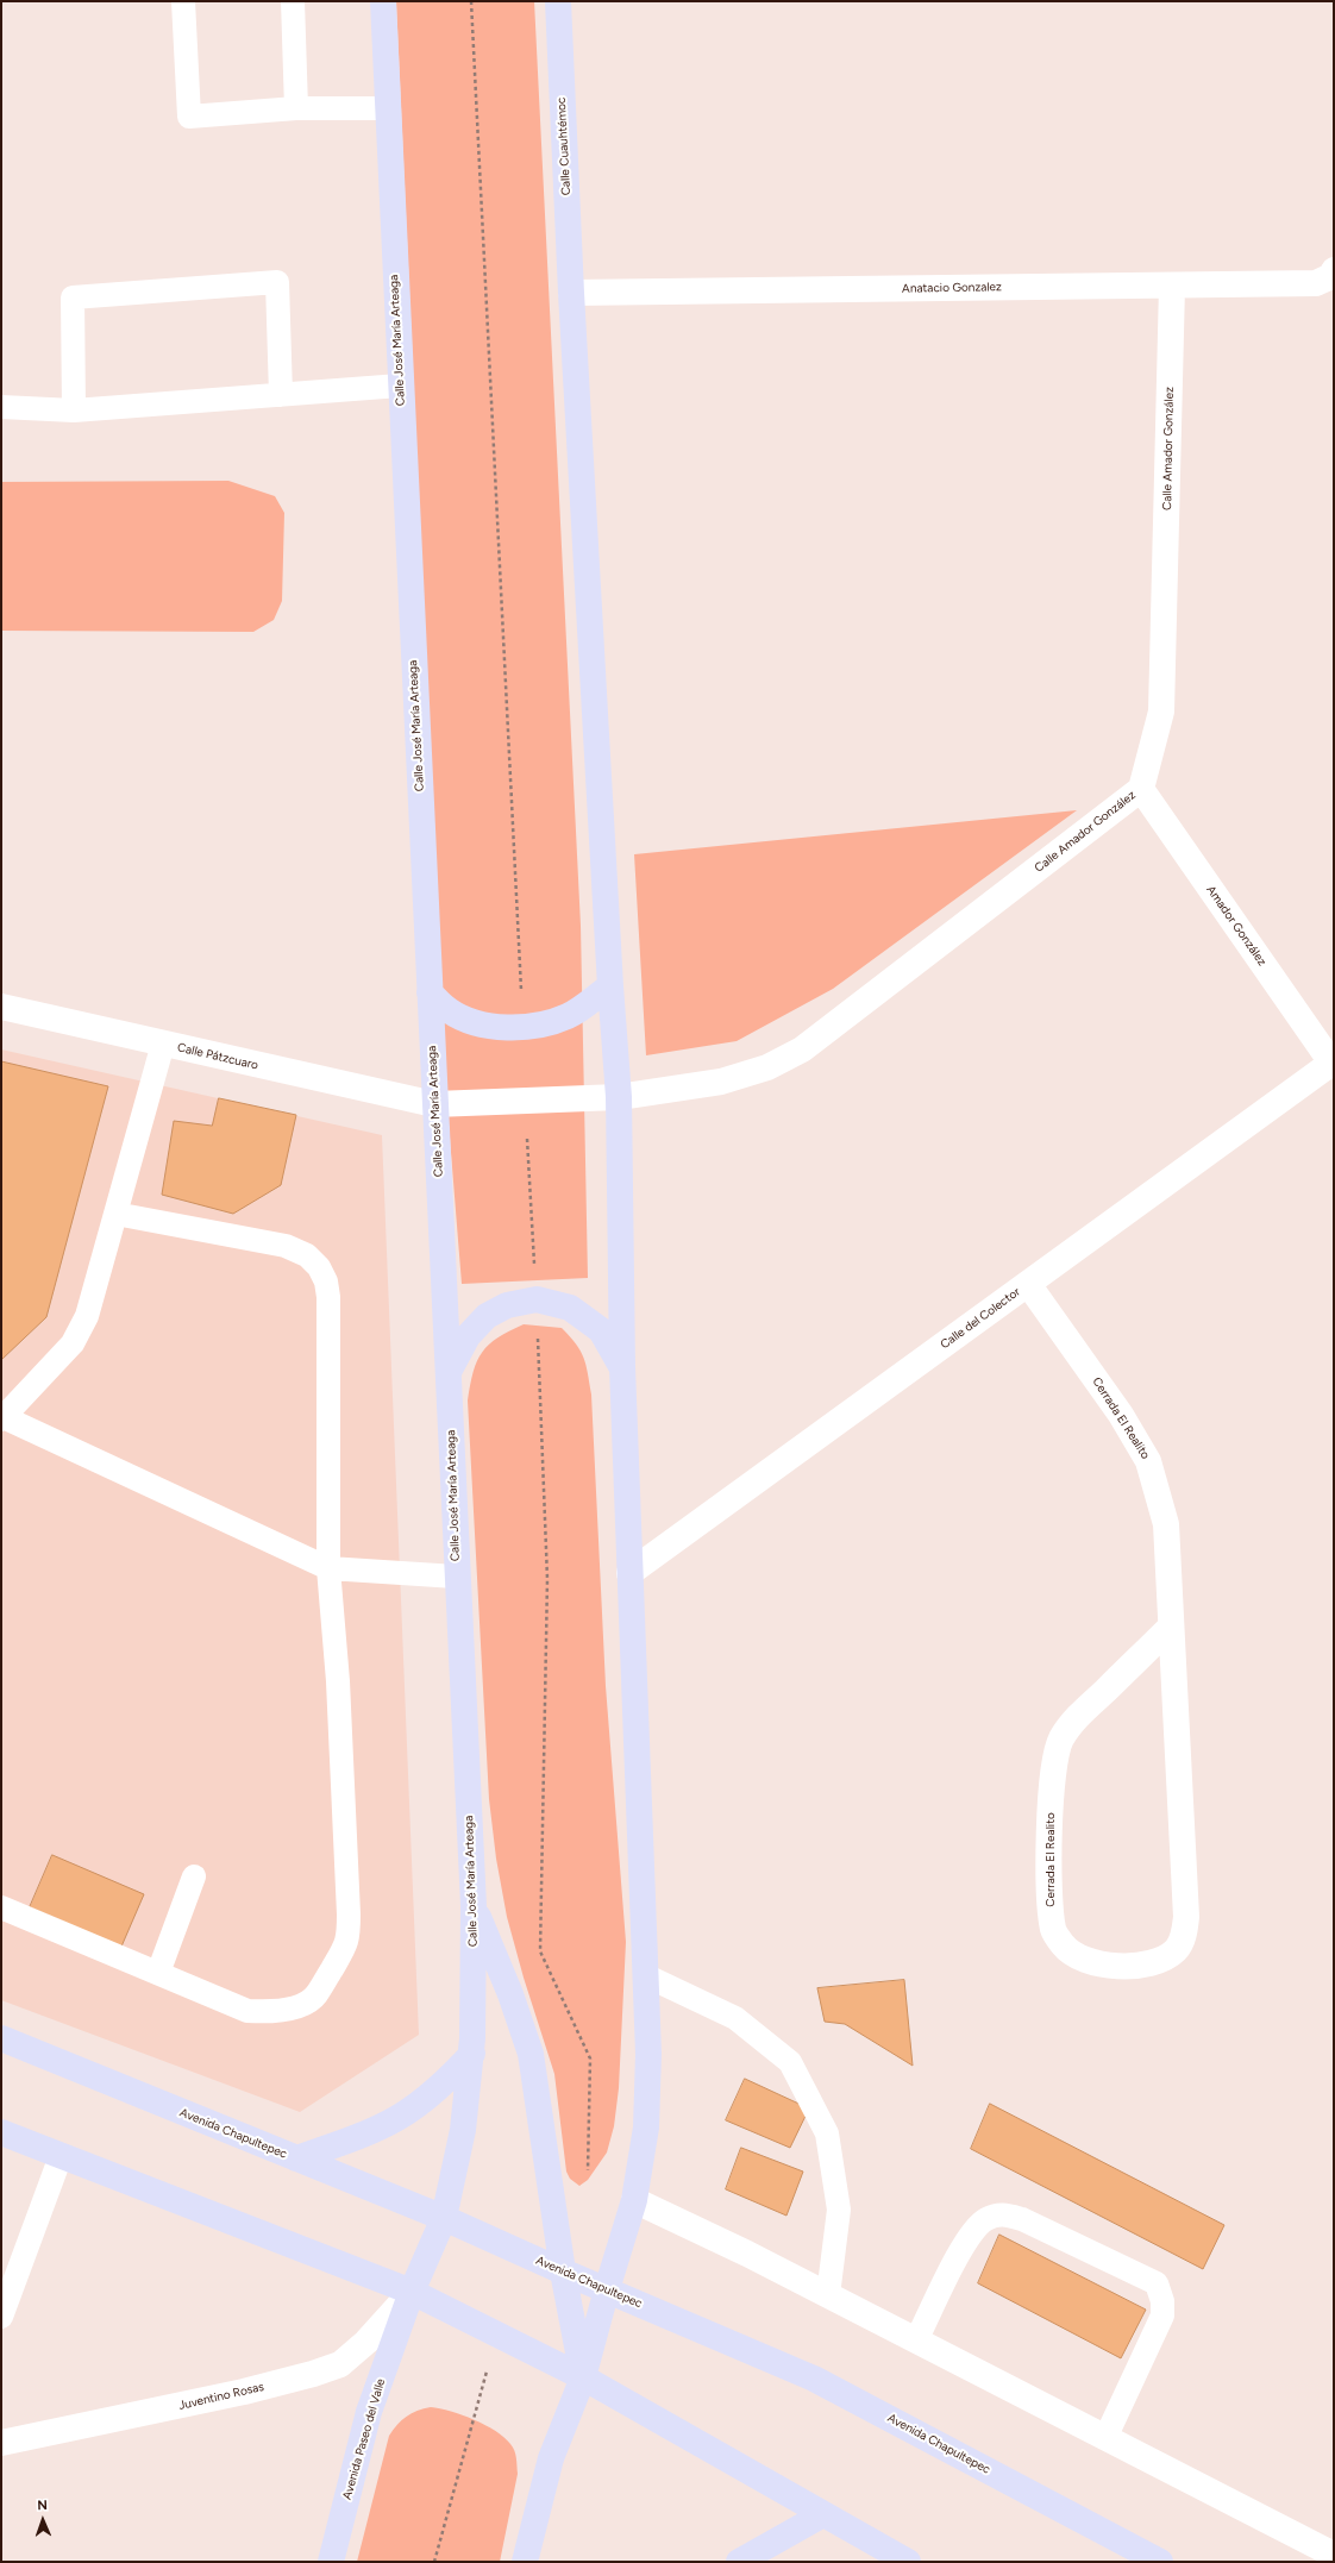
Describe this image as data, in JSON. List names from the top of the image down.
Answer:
{
  "streets": {
    "street": [
      "Calle Cuauhtémoc",
      "Anatacio Gonzalez",
      "Calle José María Arteaga",
      "Calle Amador González",
      "Amador González",
      "Calle Pátzcuaro",
      "Calle del Colector",
      "Cerrada El Realito",
      "Avenida Chapultepec",
      "Juventino Rosas",
      "Avenida Paseo del Valle"
    ]
  },
  "crossings": [
    ["Calle Cuauhtémoc", "Anatacio Gonzalez"],
    ["Anatacio Gonzalez", "Calle Amador González"],
    ["Calle José María Arteaga", "Calle Amador González"],
    ["Calle José María Arteaga", "Calle Pátzcuaro"],
    ["Calle José María Arteaga", "Avenida Chapultepec"],
    ["Calle José María Arteaga", "Avenida Paseo del Valle"],
    ["Calle Amador González", "Amador González"],
    ["Calle Amador González", "Calle Pátzcuaro"],
    ["Amador González", "Calle del Colector"],
    ["Calle del Colector", "Cerrada El Realito"],
    ["Avenida Chapultepec", "Avenida Paseo del Valle"],
    ["Juventino Rosas", "Avenida Paseo del Valle"]
  ],
  "north": "top"
}
